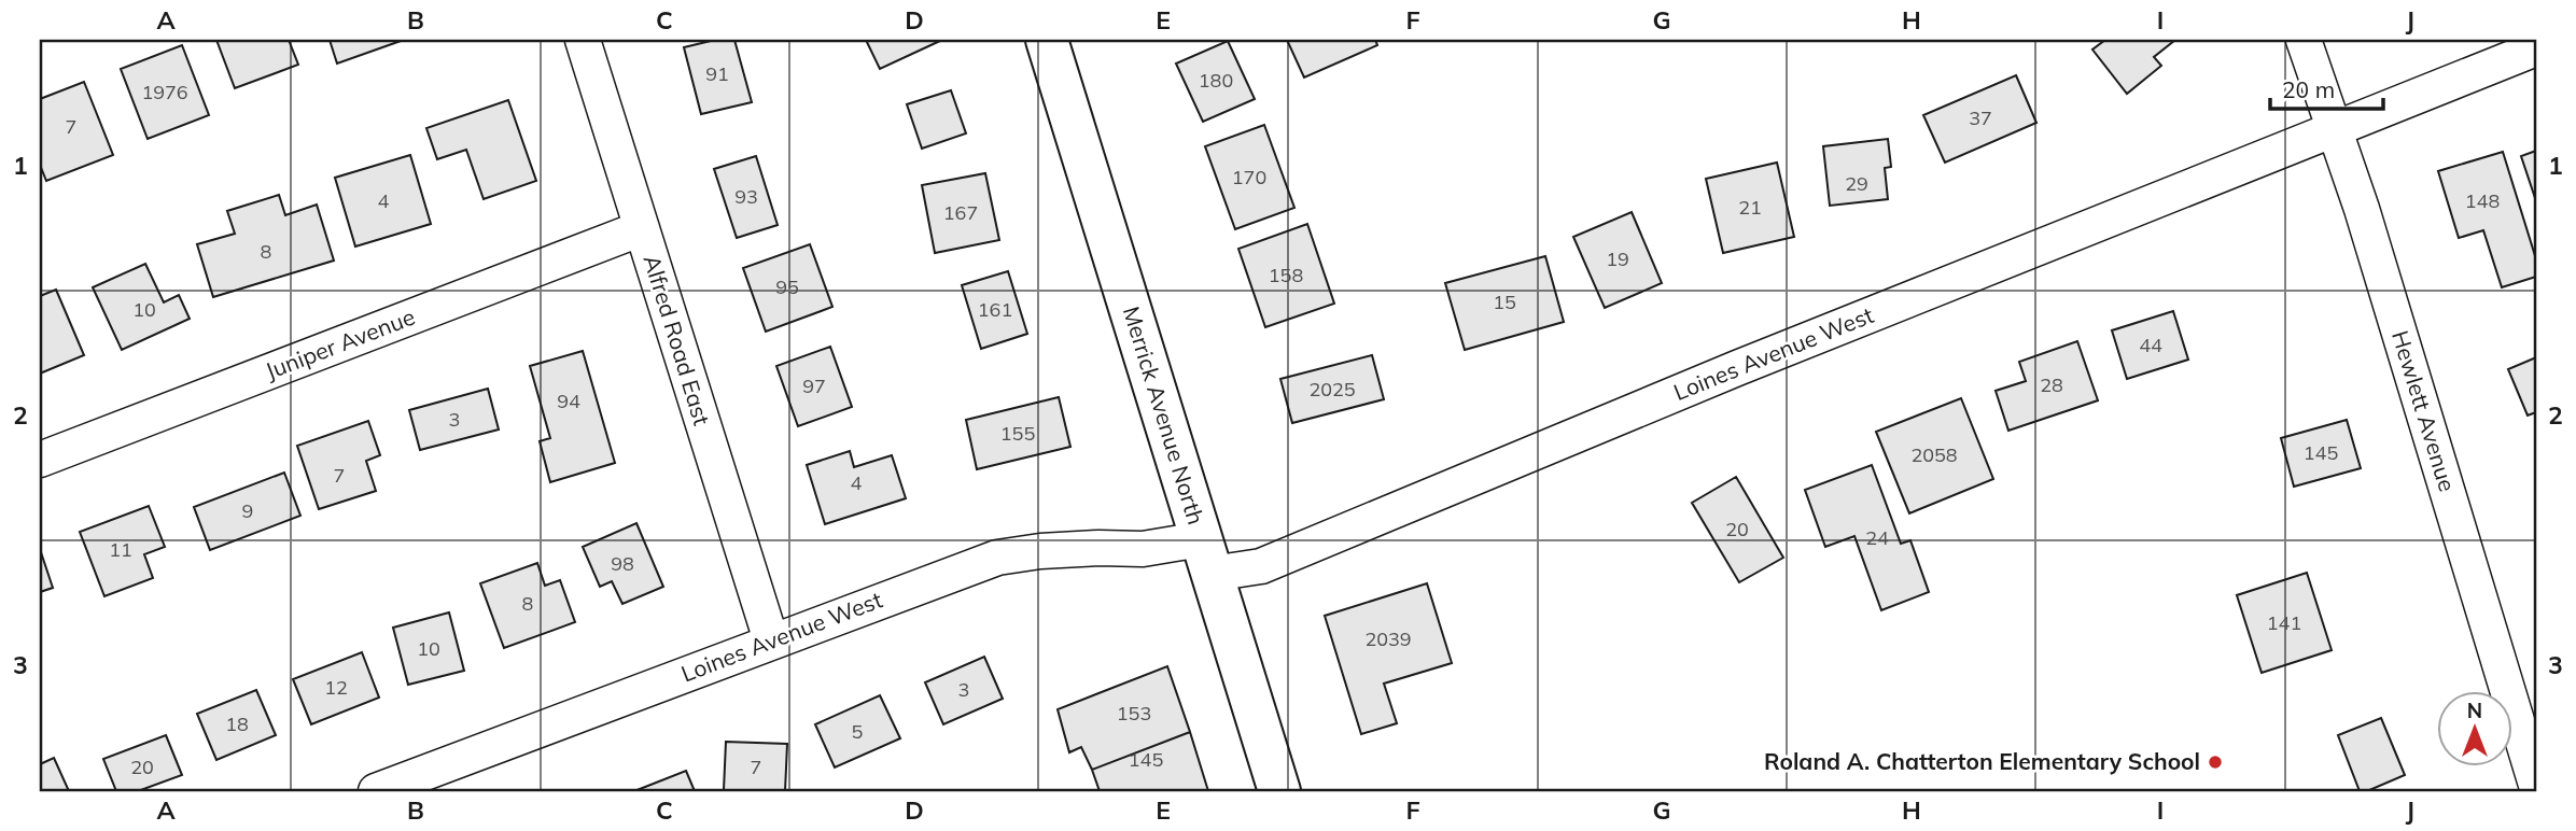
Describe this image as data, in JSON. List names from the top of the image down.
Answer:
{
  "streets": {
    "main road": ["Merrick Avenue North"],
    "street": [
      "Alfred Road East",
      "Juniper Avenue",
      "Loines Avenue West",
      "Hewlett Avenue"
    ]
  },
  "crossings": [
    ["Alfred Road East", "Juniper Avenue"],
    ["Alfred Road East", "Loines Avenue West"],
    ["Loines Avenue West", "Hewlett Avenue"],
    ["Loines Avenue West", "Merrick Avenue North"]
  ],
  "places": ["Roland A. Chatterton Elementary School"],
  "house_numbers": [
    "91",
    "180",
    "1976",
    "37",
    "7",
    "170",
    "29",
    "93",
    "4",
    "148",
    "21",
    "167",
    "8",
    "19",
    "158",
    "95",
    "15",
    "10",
    "161",
    "44",
    "28",
    "97",
    "2025",
    "94",
    "3",
    "155",
    "145",
    "2058",
    "7",
    "4",
    "9",
    "20",
    "24",
    "11",
    "98",
    "8",
    "141",
    "2039",
    "10",
    "12",
    "3",
    "153",
    "18",
    "5",
    "145",
    "20",
    "7"
  ],
  "scale_bar": "20 m",
  "north": "top",
  "grid": {
    "columns": [
      "A",
      "B",
      "C",
      "D",
      "E",
      "F",
      "G",
      "H",
      "I",
      "J"
    ],
    "rows": ["1", "2", "3"]
  }
}
